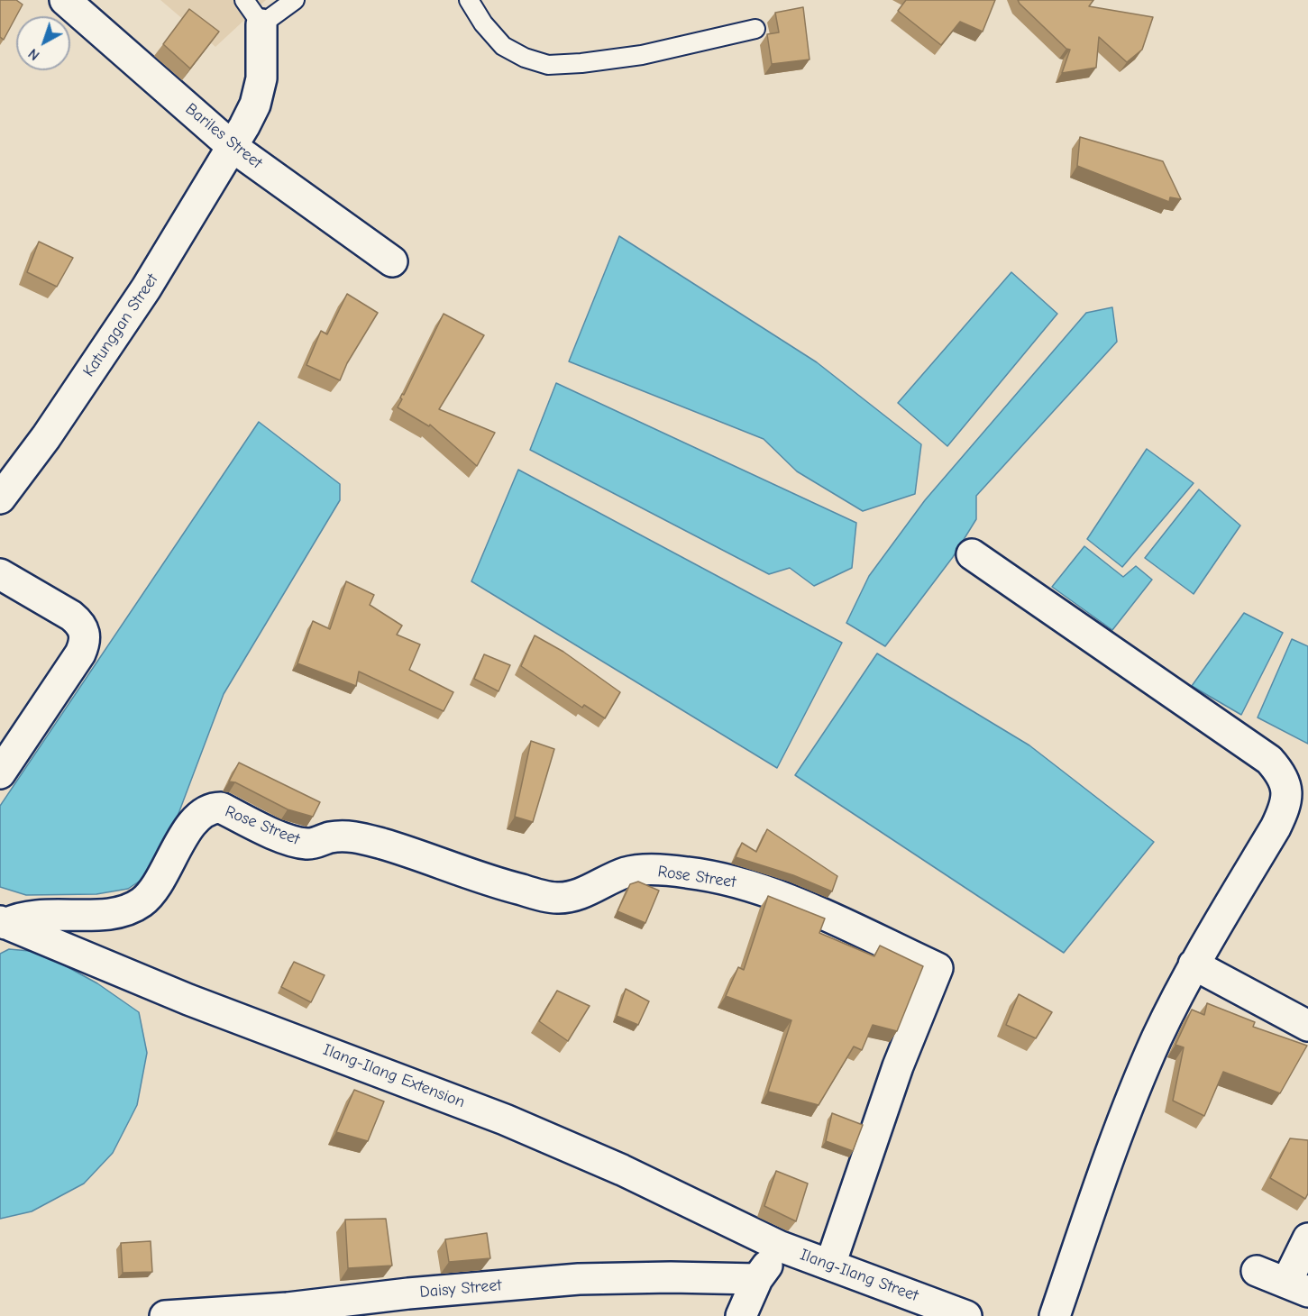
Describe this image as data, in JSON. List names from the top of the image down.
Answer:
{
  "streets": {
    "street": [
      "Bariles Street",
      "Katunggan Street",
      "Rose Street",
      "Ilang-Ilang Extension",
      "Ilang-Ilang Street",
      "Daisy Street"
    ]
  },
  "crossings": [
    ["Bariles Street", "Katunggan Street"],
    ["Rose Street", "Ilang-Ilang Extension"],
    ["Rose Street", "Ilang-Ilang Street"],
    ["Ilang-Ilang Extension", "Ilang-Ilang Street"]
  ],
  "north": "bottom left"
}
